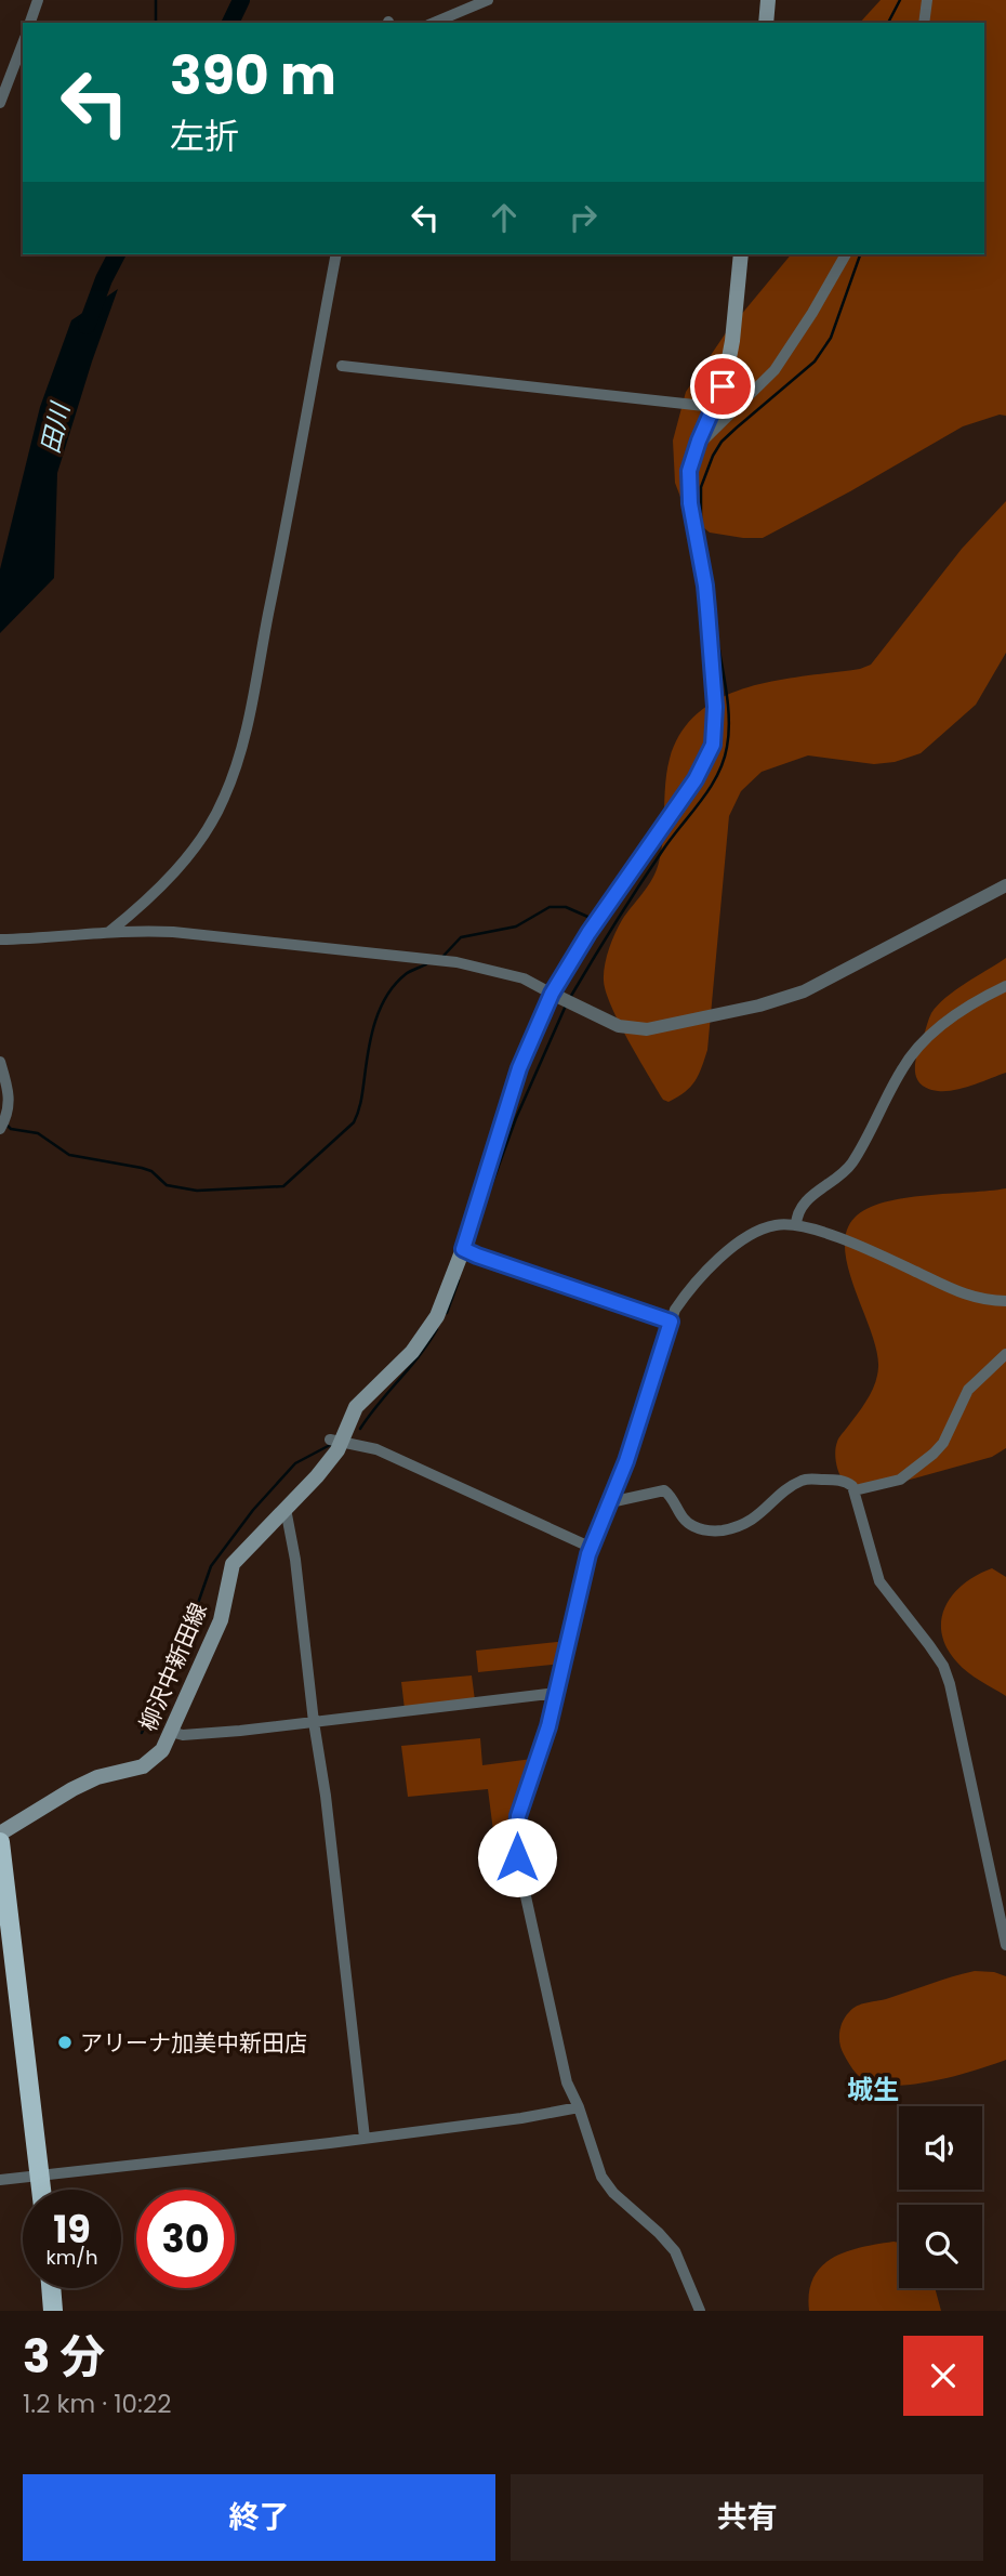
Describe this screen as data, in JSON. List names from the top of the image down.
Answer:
{
  "streets": {
    "main road": ["柳沢中新田線"]
  },
  "districts": ["城生"],
  "water": ["田川"],
  "places": ["アリーナ加美中新田店"],
  "page": {
    "turn": ["390 m", "左折"],
    "speed": "19 km/h",
    "limit": "30",
    "heading": ["3 分", "1.2 km · 10:22"],
    "buttons": ["終了", "共有"]
  }
}
